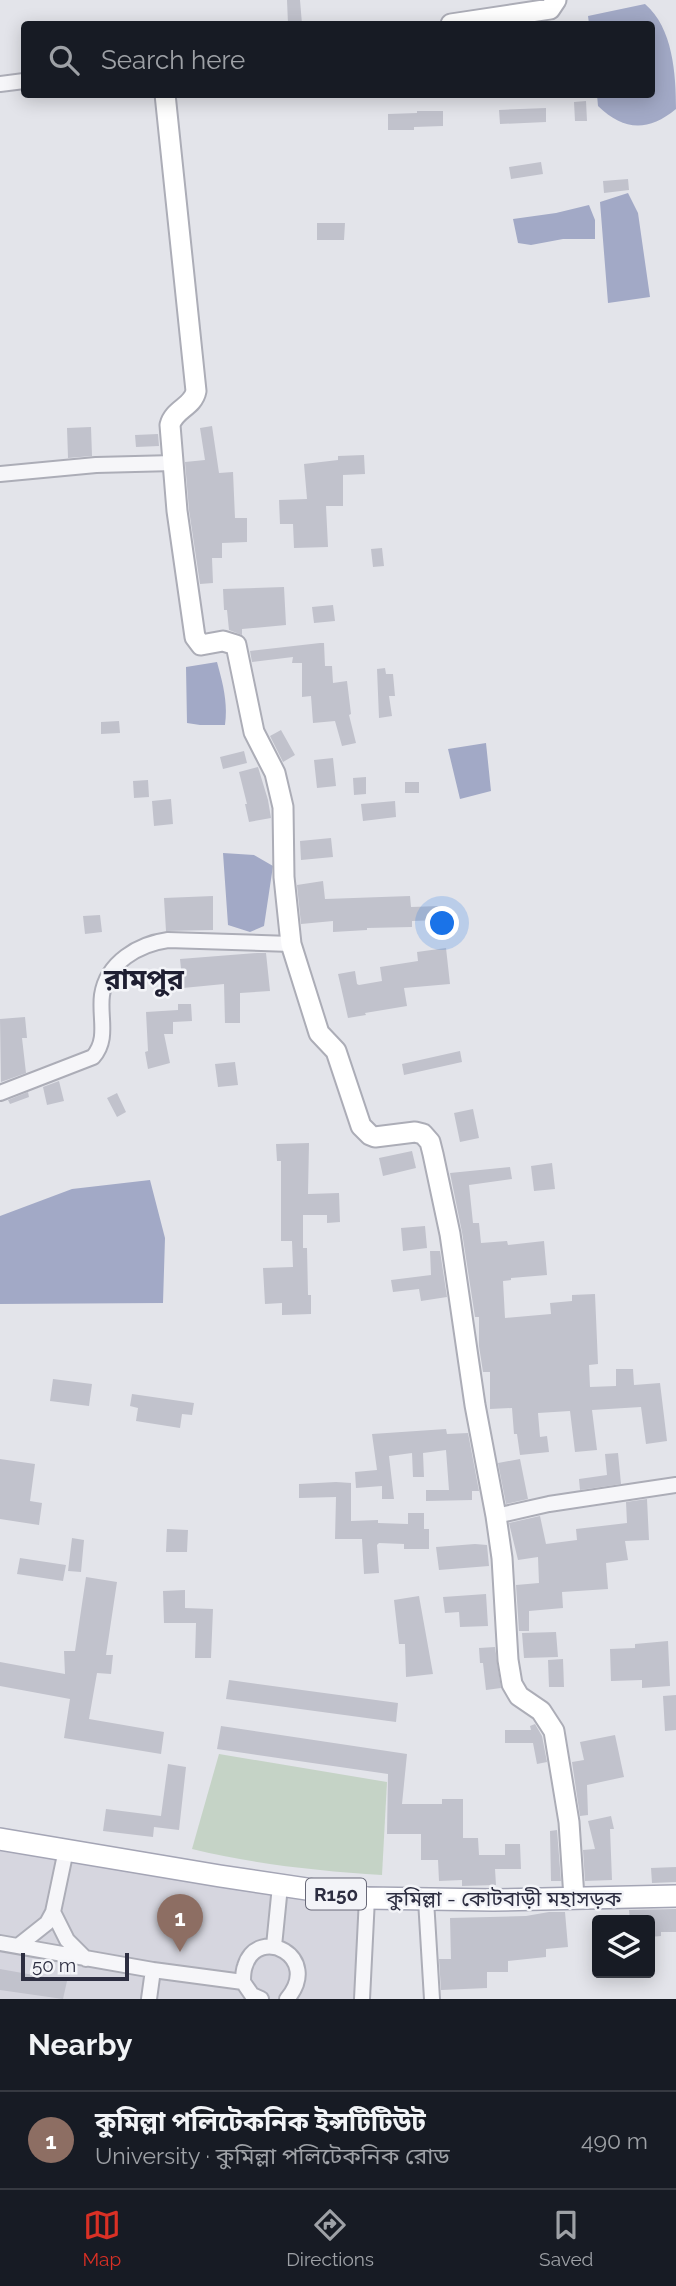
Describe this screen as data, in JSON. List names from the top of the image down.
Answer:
{
  "streets": {
    "main road": ["R150", "কুমিল্লা - কোটবাড়ী মহাসড়ক"]
  },
  "districts": ["রামপুর"],
  "scale_bar": "50 m",
  "page": {
    "search": "Search here",
    "pins": "1",
    "scale": "50 m",
    "heading": "Nearby",
    "list": [
      {
        "mark": "1",
        "name": "কুমিল্লা পলিটেকনিক ইন্সটিটিউট",
        "note": "University · কুমিল্লা পলিটেকনিক রোড",
        "value": "490 m"
      }
    ],
    "nav": ["Map", "Directions", "Saved"]
  }
}
